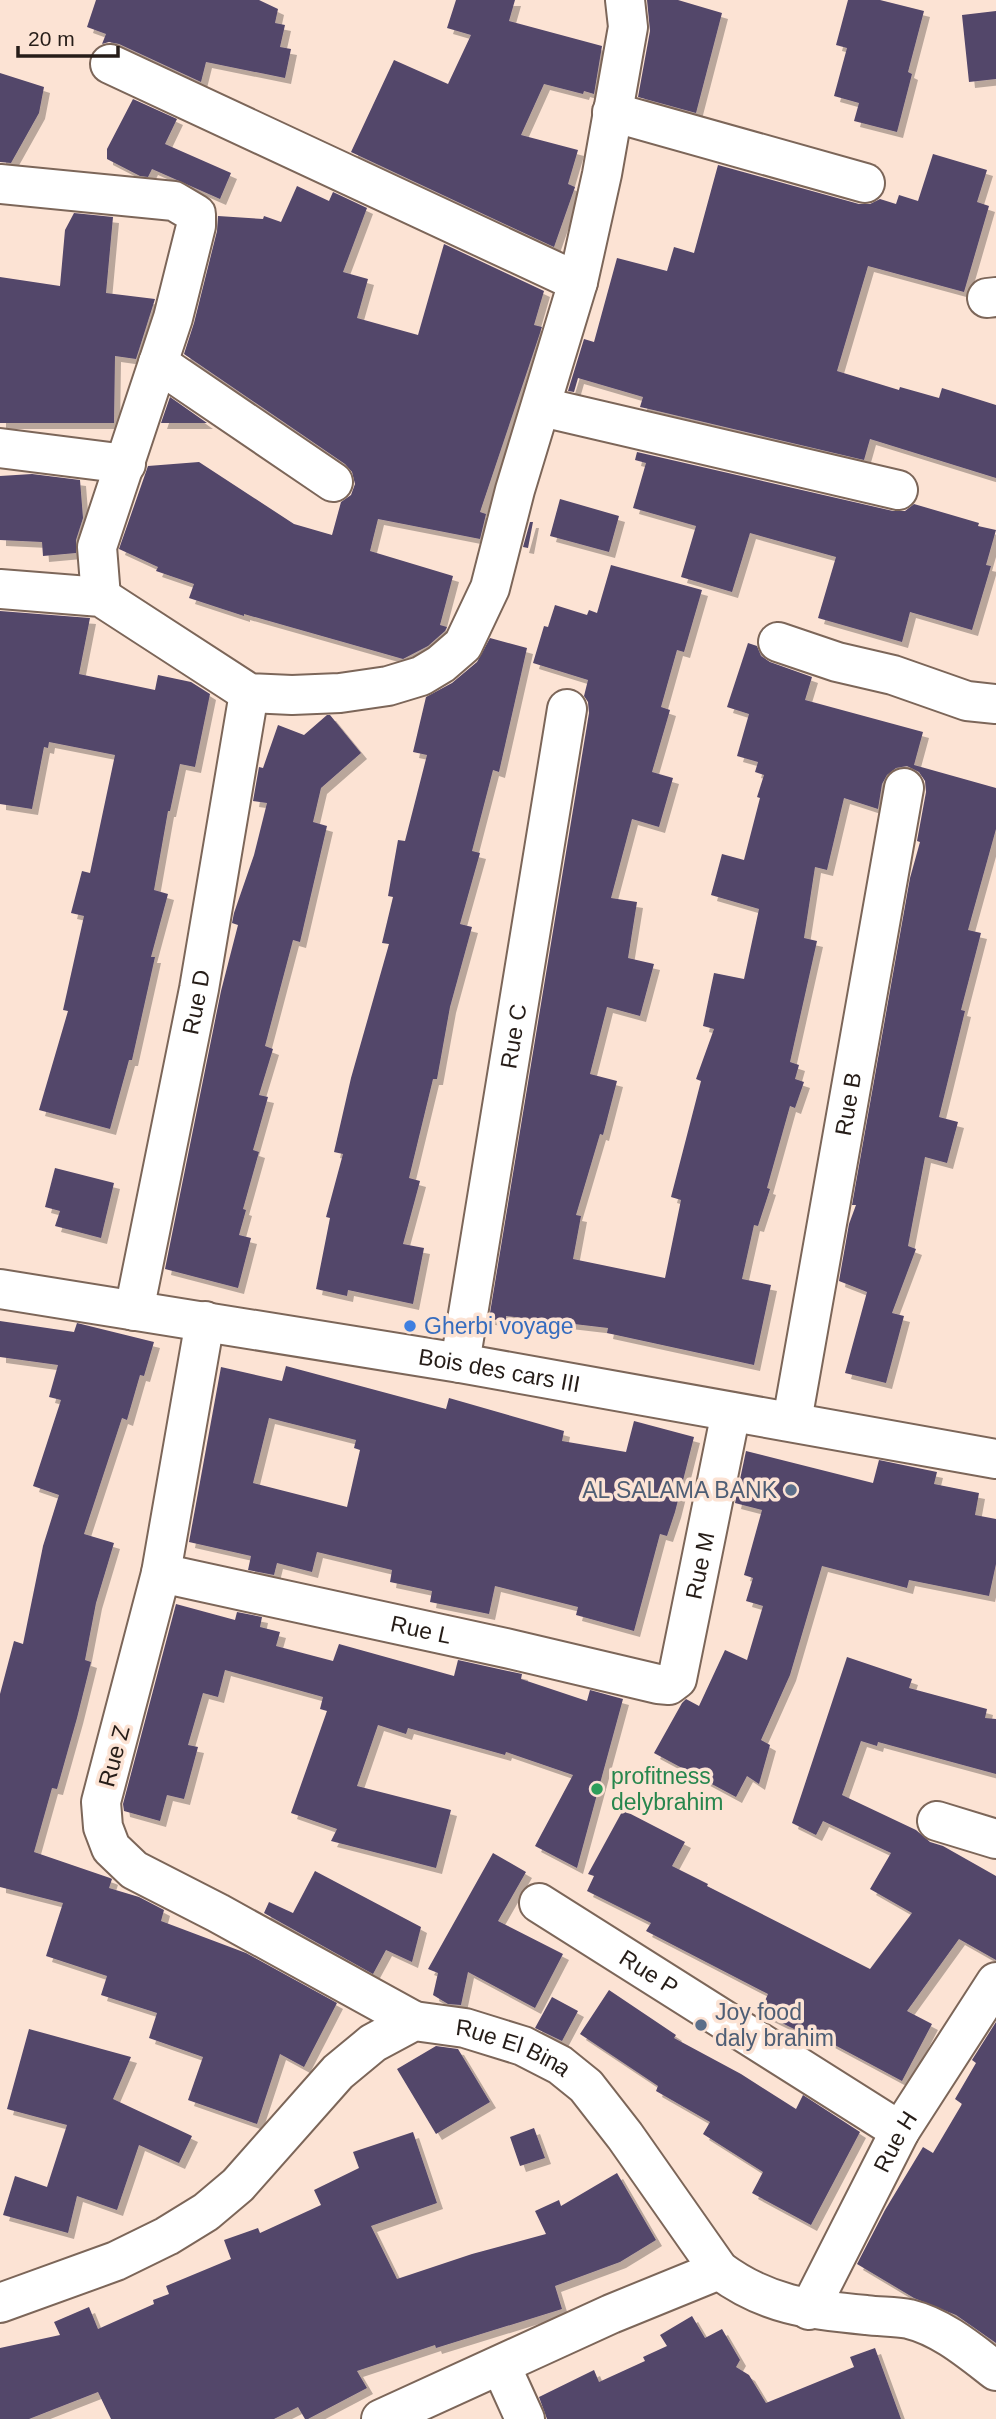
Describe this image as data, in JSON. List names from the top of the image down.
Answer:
{
  "streets": {
    "street": [
      "Rue D",
      "Rue C",
      "Rue B",
      "Bois des cars III",
      "Rue M",
      "Rue L",
      "Rue Z",
      "Rue P",
      "Rue El Bina",
      "Rue H"
    ]
  },
  "crossings": [
    ["Rue D", "Bois des cars III"],
    ["Rue C", "Bois des cars III"],
    ["Rue B", "Bois des cars III"],
    ["Bois des cars III", "Rue M"],
    ["Bois des cars III", "Rue Z"],
    ["Rue M", "Rue L"],
    ["Rue L", "Rue Z"],
    ["Rue Z", "Rue El Bina"],
    ["Rue P", "Rue H"],
    ["Rue El Bina", "Rue H"]
  ],
  "places": [
    "Gherbi voyage",
    "AL SALAMA BANK",
    "profitness delybrahim",
    "Joy food daly brahim"
  ],
  "scale_bar": "20 m"
}
